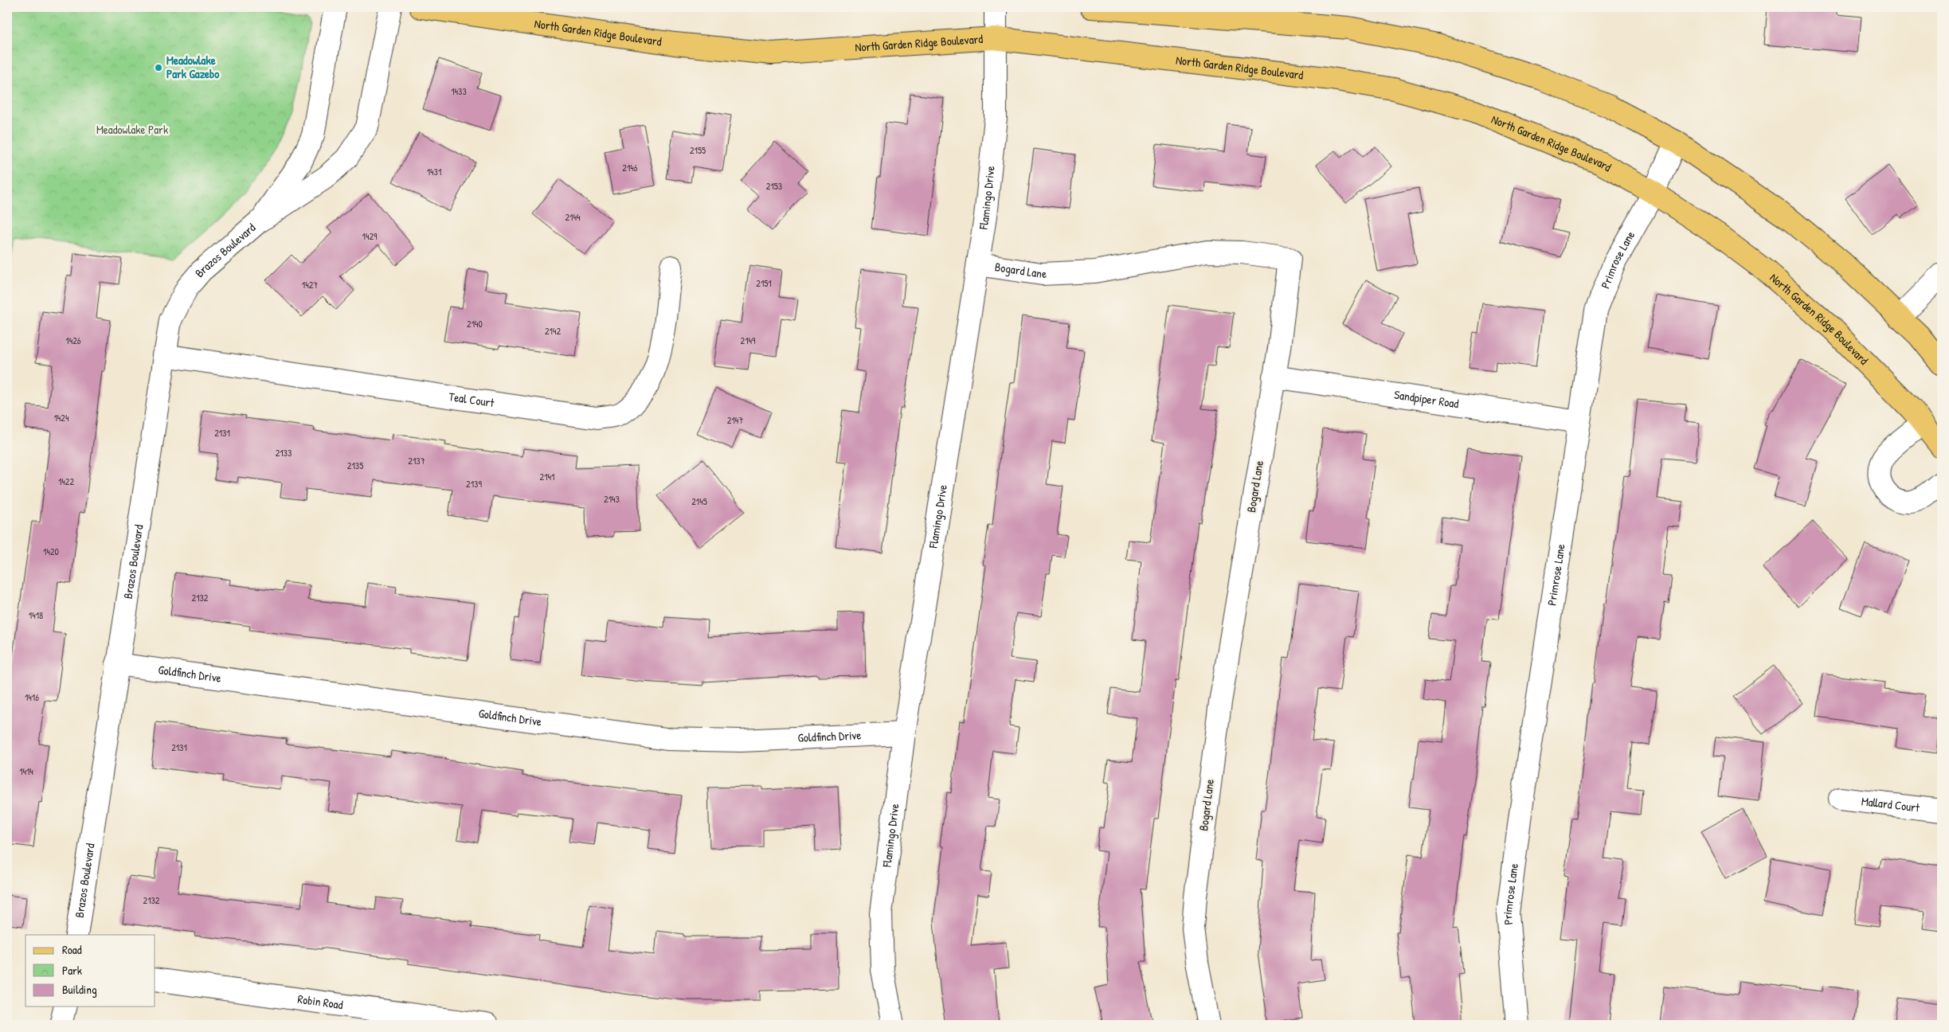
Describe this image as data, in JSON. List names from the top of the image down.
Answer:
{
  "streets": {
    "main road": ["North Garden Ridge Boulevard"],
    "street": [
      "Flamingo Drive",
      "Brazos Boulevard",
      "Primrose Lane",
      "Bogard Lane",
      "Sandpiper Road",
      "Teal Court",
      "Goldfinch Drive",
      "Mallard Court",
      "Robin Road"
    ]
  },
  "crossings": [
    ["North Garden Ridge Boulevard", "Flamingo Drive"],
    ["North Garden Ridge Boulevard", "Primrose Lane"],
    ["Flamingo Drive", "Bogard Lane"],
    ["Flamingo Drive", "Goldfinch Drive"],
    ["Brazos Boulevard", "Teal Court"],
    ["Brazos Boulevard", "Goldfinch Drive"],
    ["Primrose Lane", "Sandpiper Road"],
    ["Bogard Lane", "Sandpiper Road"]
  ],
  "parks": ["Meadowlake Park"],
  "places": ["Meadowlake Park Gazebo"],
  "house_numbers": [
    "1433",
    "2155",
    "2146",
    "1431",
    "2153",
    "2144",
    "1429",
    "2151",
    "1427",
    "2140",
    "2142",
    "1426",
    "2149",
    "1424",
    "2147",
    "2131",
    "2133",
    "2137",
    "2135",
    "2141",
    "1422",
    "2139",
    "2143",
    "2145",
    "1420",
    "2132",
    "1418",
    "1416",
    "2131",
    "1414",
    "2132"
  ],
  "legend": ["Road", "Park", "Building"]
}
